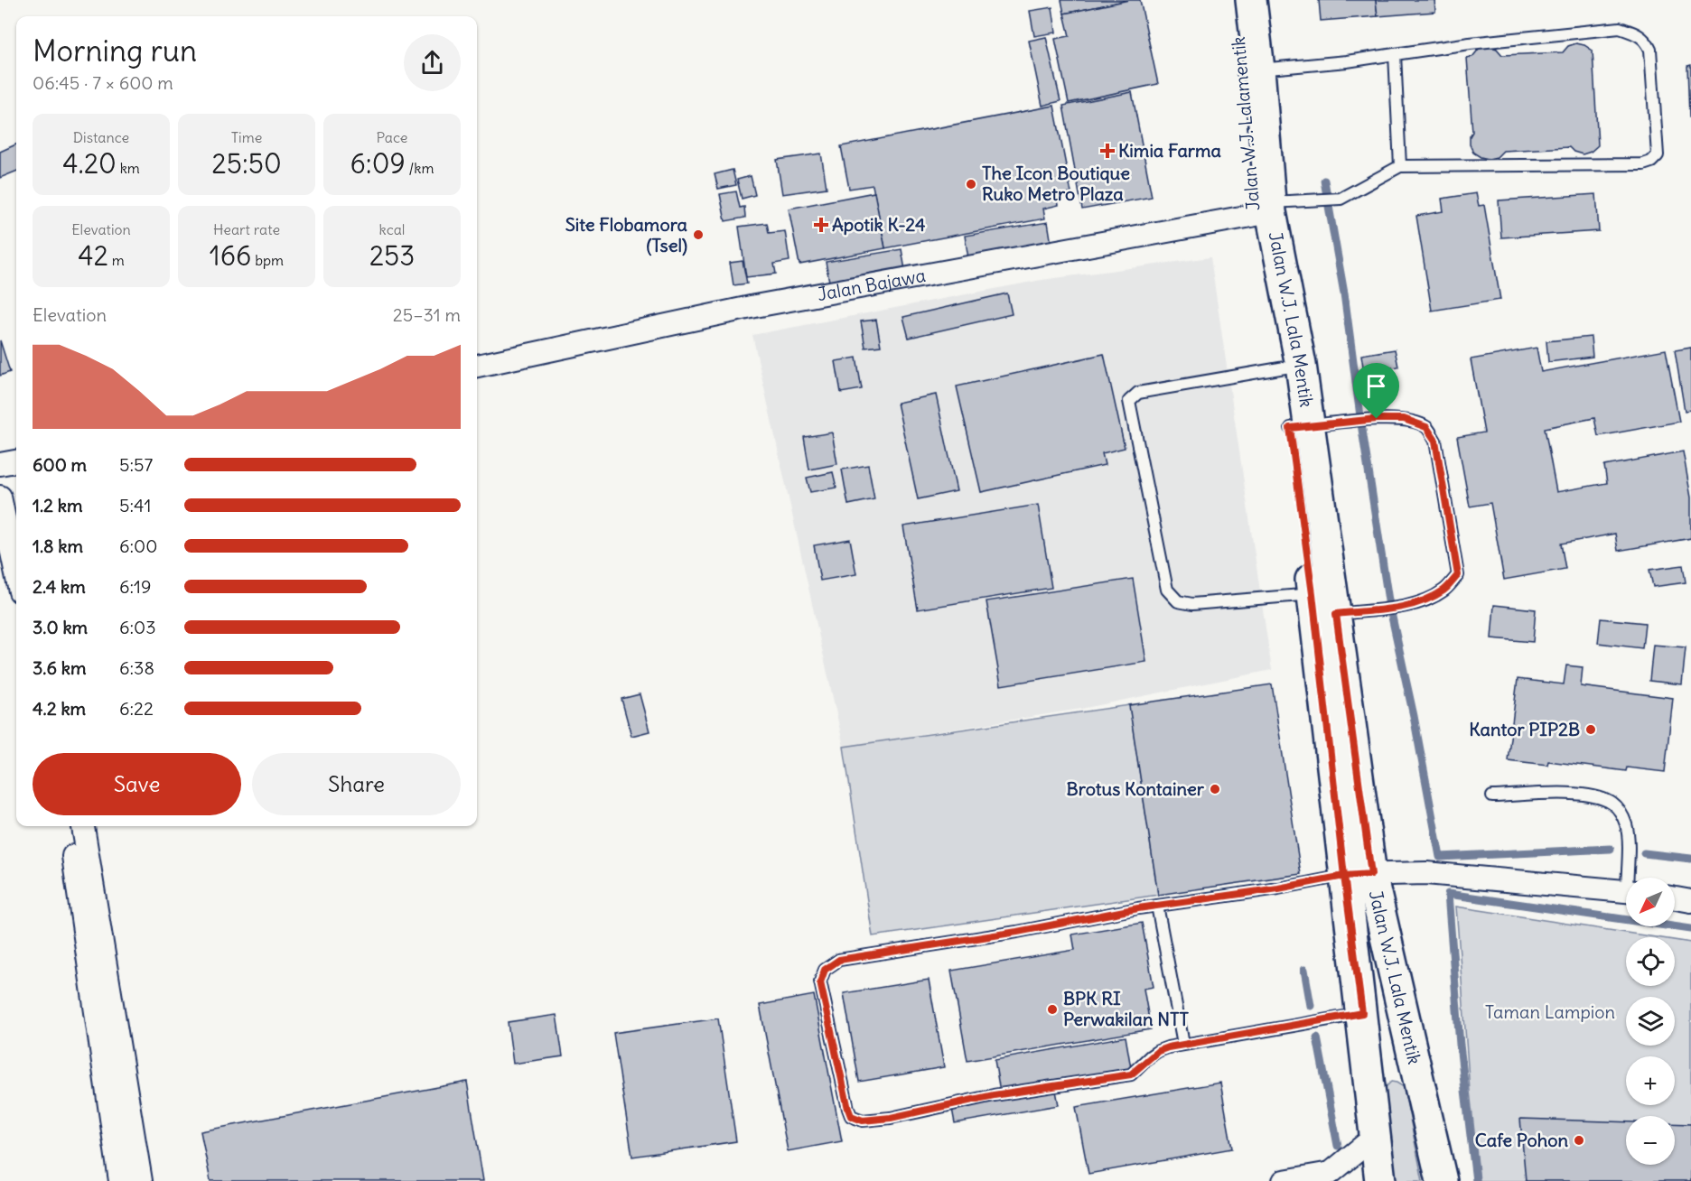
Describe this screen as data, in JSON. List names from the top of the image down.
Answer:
{
  "streets": {
    "main road": ["Jalan W.J. Lalamentik", "Jalan W.J. Lala Mentik"],
    "street": ["Jalan Bajawa"]
  },
  "crossings": [
    ["Jalan W.J. Lalamentik", "Jalan Bajawa"],
    ["Jalan W.J. Lalamentik", "Jalan W.J. Lala Mentik"]
  ],
  "parks": ["Taman Lampion"],
  "places": {
    "health": ["Kimia Farma", "Apotik K-24"],
    "other": [
      "The Icon Boutique Ruko Metro Plaza",
      "Site Flobamora (Tsel)",
      "Kantor PIP2B",
      "Brotus Kontainer",
      "BPK RI Perwakilan NTT",
      "Cafe Pohon"
    ]
  },
  "north": "bottom left",
  "page": {
    "heading": ["Morning run", "06:45 · 7 × 600 m"],
    "stats": [
      ["Distance", "4.20 km"],
      ["Time", "25:50"],
      ["Pace", "6:09 /km"],
      ["Elevation", "42 m"],
      ["Heart rate", "166 bpm"],
      ["kcal", "253"]
    ],
    "chart": ["Elevation", "25–31 m"],
    "list": [
      {
        "name": "600 m",
        "note": "5:57"
      },
      {
        "name": "1.2 km",
        "note": "5:41"
      },
      {
        "name": "1.8 km",
        "note": "6:00"
      },
      {
        "name": "2.4 km",
        "note": "6:19"
      },
      {
        "name": "3.0 km",
        "note": "6:03"
      },
      {
        "name": "3.6 km",
        "note": "6:38"
      },
      {
        "name": "4.2 km",
        "note": "6:22"
      }
    ],
    "buttons": ["Save", "Share"],
    "map_buttons": ["+", "−"]
  }
}
